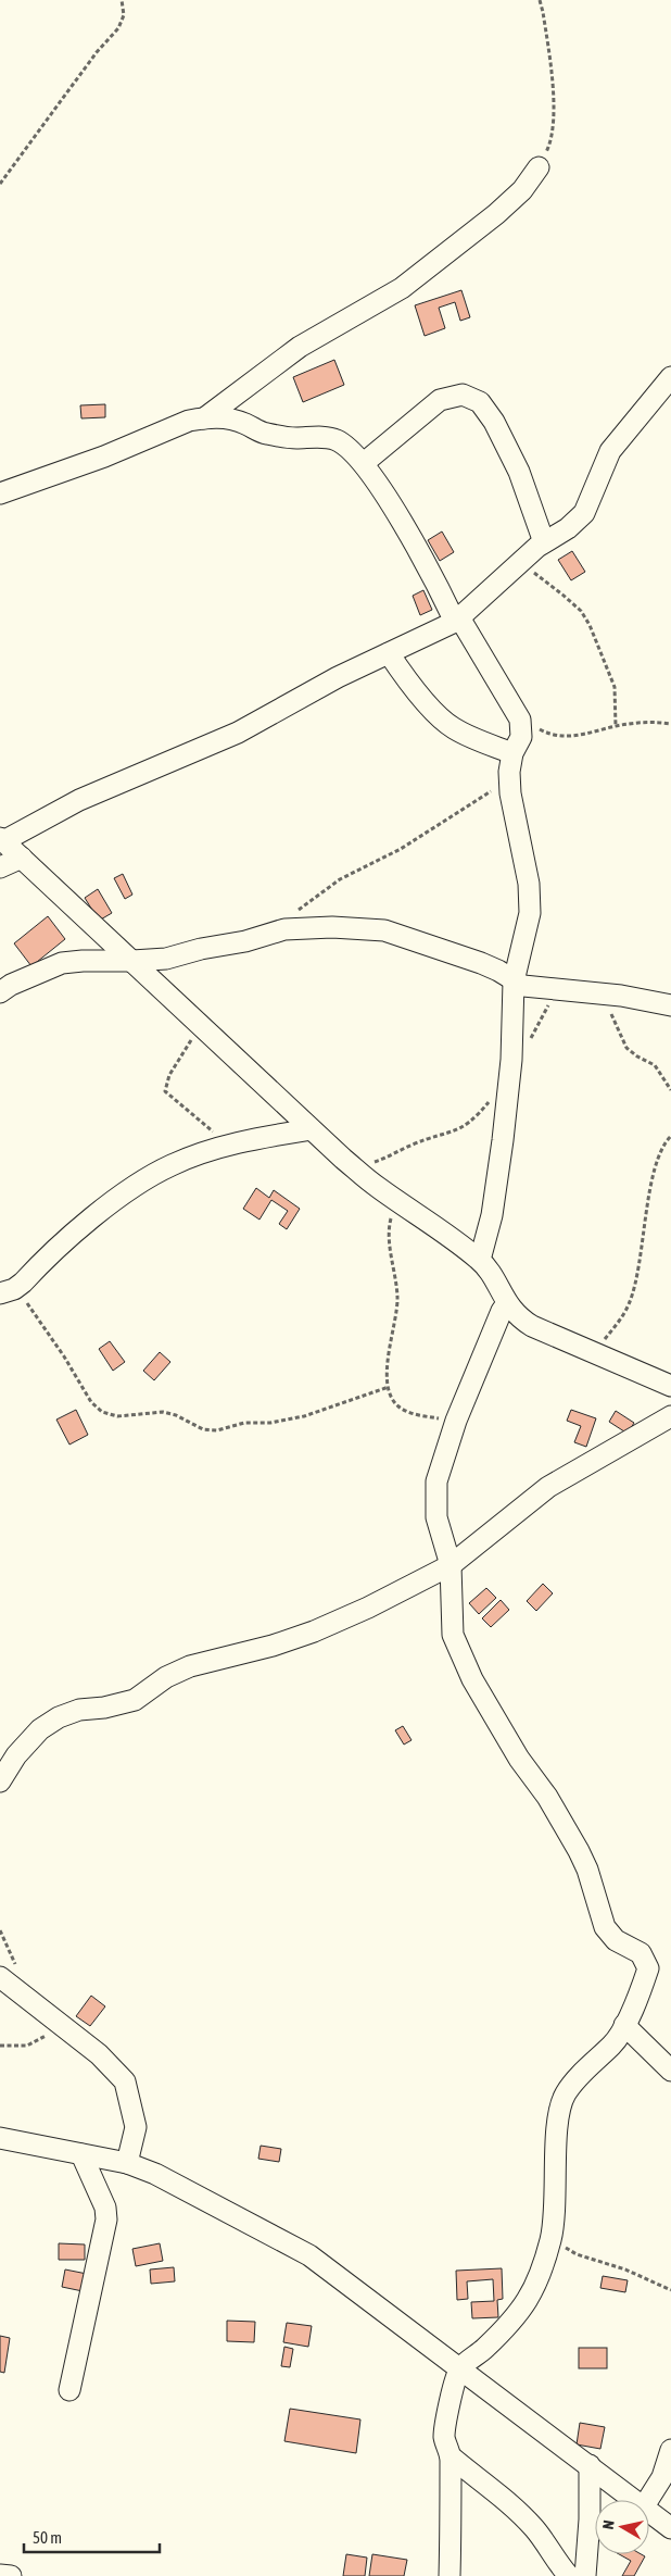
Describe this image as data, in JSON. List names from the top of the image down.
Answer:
{
  "scale_bar": "50 m",
  "north": "left"
}
